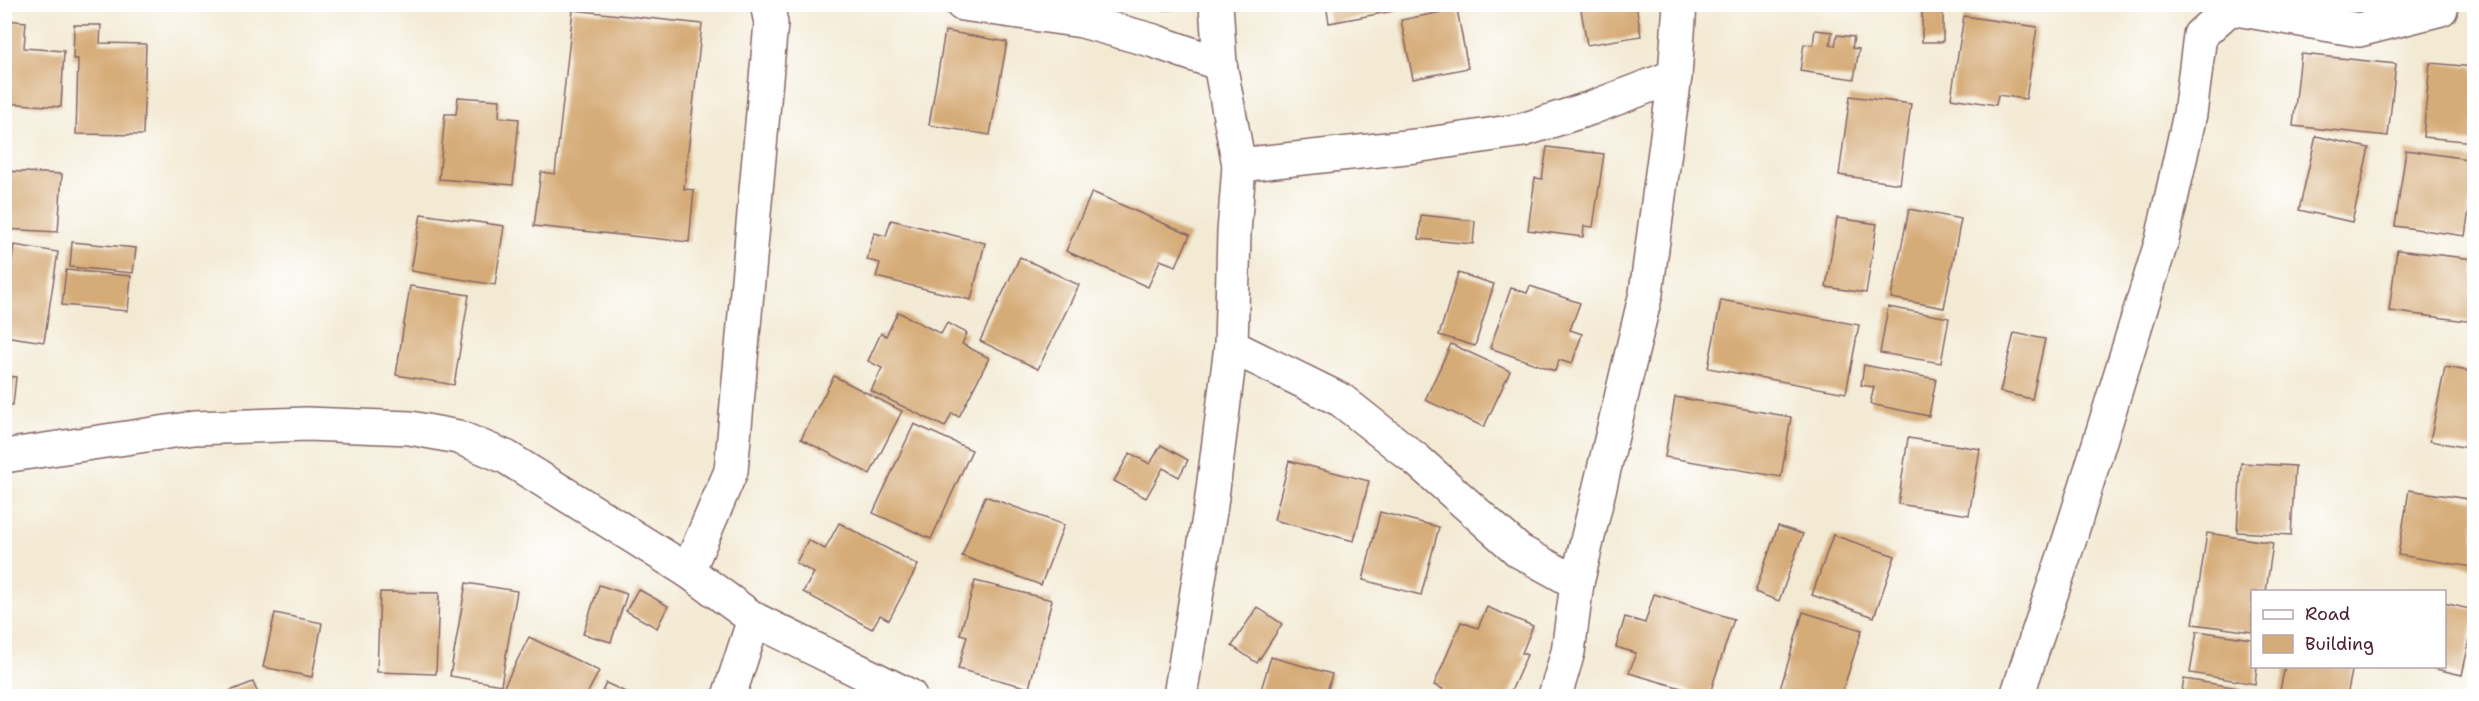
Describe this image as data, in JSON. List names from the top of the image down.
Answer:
{
  "legend": ["Road", "Building"]
}
